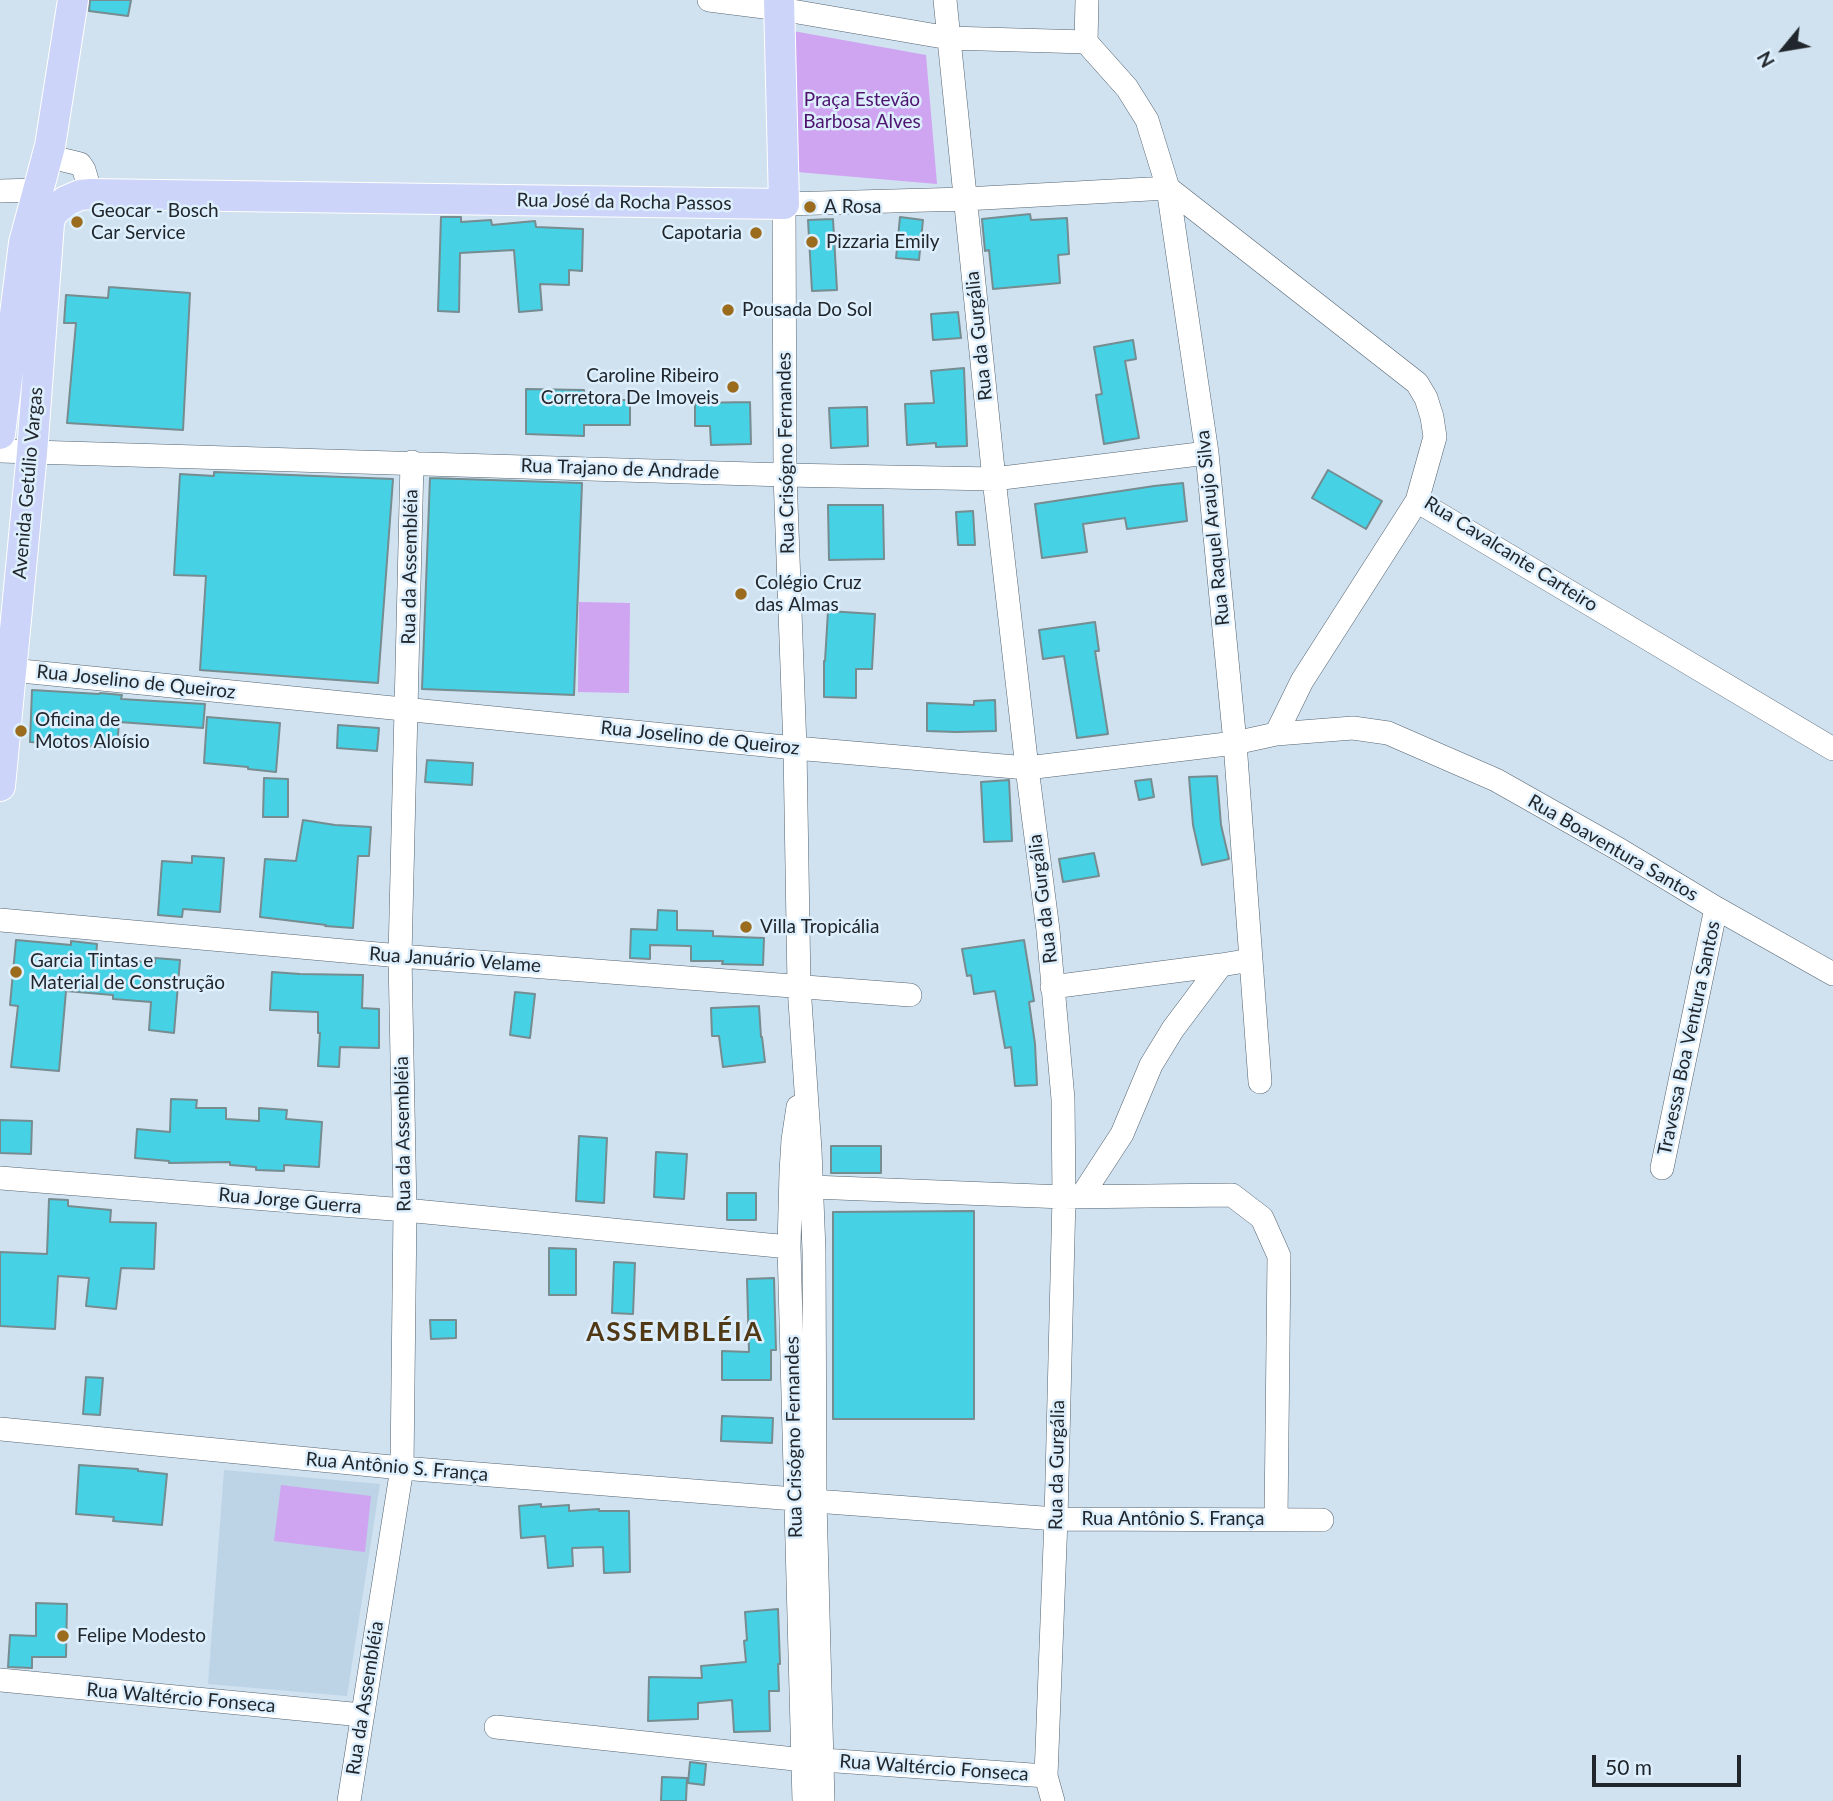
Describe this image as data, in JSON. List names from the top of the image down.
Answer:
{
  "streets": {
    "main road": ["Rua José da Rocha Passos", "Rua Crisógno Fernandes", "Avenida Getúlio Vargas"],
    "street": [
      "Rua da Gurgália",
      "Rua Trajano de Andrade",
      "Rua Raquel Araujo Silva",
      "Rua Cavalcante Carteiro",
      "Rua da Assembléia",
      "Rua Joselino de Queiroz",
      "Rua Boaventura Santos",
      "Rua Januário Velame",
      "Travessa Boa Ventura Santos",
      "Rua Jorge Guerra",
      "Rua Antônio S. França",
      "Rua Waltércio Fonseca"
    ]
  },
  "crossings": [
    ["Rua José da Rocha Passos", "Rua da Gurgália"],
    ["Rua José da Rocha Passos", "Rua Crisógno Fernandes"],
    ["Rua José da Rocha Passos", "Avenida Getúlio Vargas"],
    ["Rua José da Rocha Passos", "Rua Raquel Araujo Silva"],
    ["Rua José da Rocha Passos", "Rua Cavalcante Carteiro"],
    ["Rua da Gurgália", "Rua Trajano de Andrade"],
    ["Rua da Gurgália", "Rua Joselino de Queiroz"],
    ["Rua da Gurgália", "Rua Antônio S. França"],
    ["Rua da Gurgália", "Rua Waltércio Fonseca"],
    ["Rua Crisógno Fernandes", "Rua Trajano de Andrade"],
    ["Rua Crisógno Fernandes", "Rua Joselino de Queiroz"],
    ["Rua Crisógno Fernandes", "Rua Januário Velame"],
    ["Rua Crisógno Fernandes", "Rua Jorge Guerra"],
    ["Rua Crisógno Fernandes", "Rua Antônio S. França"],
    ["Rua Crisógno Fernandes", "Rua Waltércio Fonseca"],
    ["Rua Trajano de Andrade", "Avenida Getúlio Vargas"],
    ["Rua Trajano de Andrade", "Rua Raquel Araujo Silva"],
    ["Rua Trajano de Andrade", "Rua da Assembléia"],
    ["Avenida Getúlio Vargas", "Rua Joselino de Queiroz"],
    ["Rua Raquel Araujo Silva", "Rua Cavalcante Carteiro"],
    ["Rua Raquel Araujo Silva", "Rua Joselino de Queiroz"],
    ["Rua da Assembléia", "Rua Joselino de Queiroz"],
    ["Rua da Assembléia", "Rua Januário Velame"],
    ["Rua da Assembléia", "Rua Jorge Guerra"],
    ["Rua da Assembléia", "Rua Antônio S. França"],
    ["Rua da Assembléia", "Rua Waltércio Fonseca"],
    ["Rua Joselino de Queiroz", "Rua Boaventura Santos"],
    ["Rua Boaventura Santos", "Travessa Boa Ventura Santos"]
  ],
  "districts": ["ASSEMBLÉIA"],
  "parks": ["Praça Estevão Barbosa Alves"],
  "places": [
    "A Rosa",
    "Geocar - Bosch Car Service",
    "Capotaria",
    "Pizzaria Emily",
    "Pousada Do Sol",
    "Caroline Ribeiro Corretora De Imoveis",
    "Colégio Cruz das Almas",
    "Oficina de Motos Aloísio",
    "Villa Tropicália",
    "Garcia Tintas e Material de Construção",
    "Felipe Modesto"
  ],
  "scale_bar": "50 m",
  "north": "bottom left"
}
